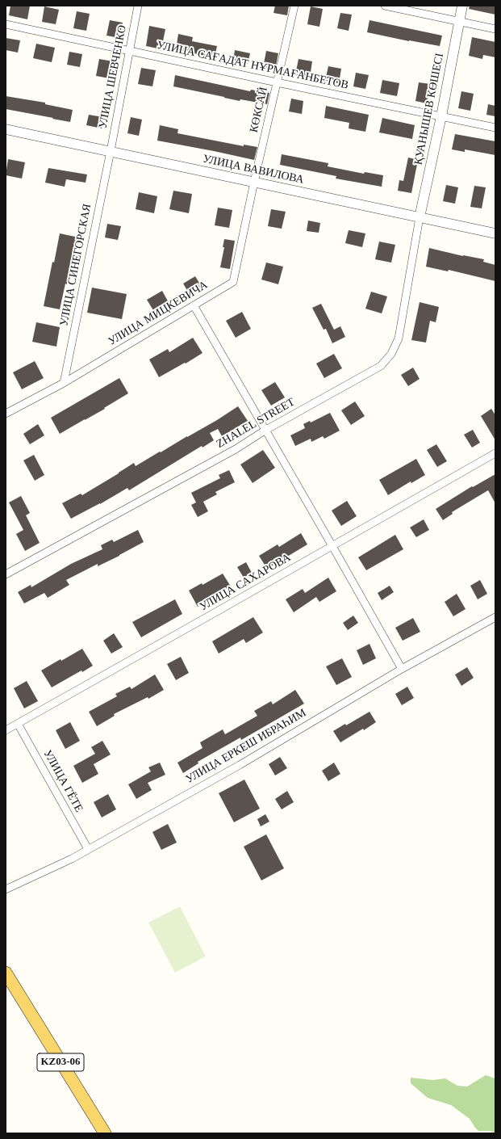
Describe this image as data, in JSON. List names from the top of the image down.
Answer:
{
  "streets": {
    "main road": ["KZ03-06"],
    "street": [
      "УЛИЦА САҒАДАТ НҰРМАҒАНБЕТОВ",
      "УЛИЦА ШЕВЧЕНКО",
      "ҚУАНЫШЕВ КӨШЕСІ",
      "КӨКСАЙ",
      "УЛИЦА ВАВИЛОВА",
      "УЛИЦА СИНЕГОРСКАЯ",
      "УЛИЦА МИЦКЕВИЧА",
      "ZHALEL STREET",
      "УЛИЦА САХАРОВА",
      "УЛИЦА ЕРКЕШ ИБРАҺИМ",
      "УЛИЦА ГЁТЕ"
    ]
  },
  "crossings": [
    ["УЛИЦА САҒАДАТ НҰРМАҒАНБЕТОВ", "УЛИЦА ШЕВЧЕНКО"],
    ["УЛИЦА САҒАДАТ НҰРМАҒАНБЕТОВ", "ҚУАНЫШЕВ КӨШЕСІ"],
    ["УЛИЦА САҒАДАТ НҰРМАҒАНБЕТОВ", "КӨКСАЙ"],
    ["УЛИЦА ШЕВЧЕНКО", "УЛИЦА ВАВИЛОВА"],
    ["УЛИЦА ШЕВЧЕНКО", "УЛИЦА СИНЕГОРСКАЯ"],
    ["ҚУАНЫШЕВ КӨШЕСІ", "УЛИЦА ВАВИЛОВА"],
    ["ҚУАНЫШЕВ КӨШЕСІ", "ZHALEL STREET"],
    ["КӨКСАЙ", "УЛИЦА ВАВИЛОВА"],
    ["КӨКСАЙ", "УЛИЦА МИЦКЕВИЧА"],
    ["УЛИЦА ВАВИЛОВА", "УЛИЦА СИНЕГОРСКАЯ"],
    ["УЛИЦА ВАВИЛОВА", "УЛИЦА МИЦКЕВИЧА"],
    ["УЛИЦА ВАВИЛОВА", "ZHALEL STREET"],
    ["УЛИЦА СИНЕГОРСКАЯ", "УЛИЦА МИЦКЕВИЧА"],
    ["УЛИЦА САХАРОВА", "УЛИЦА ГЁТЕ"],
    ["УЛИЦА ЕРКЕШ ИБРАҺИМ", "УЛИЦА ГЁТЕ"]
  ]
}
